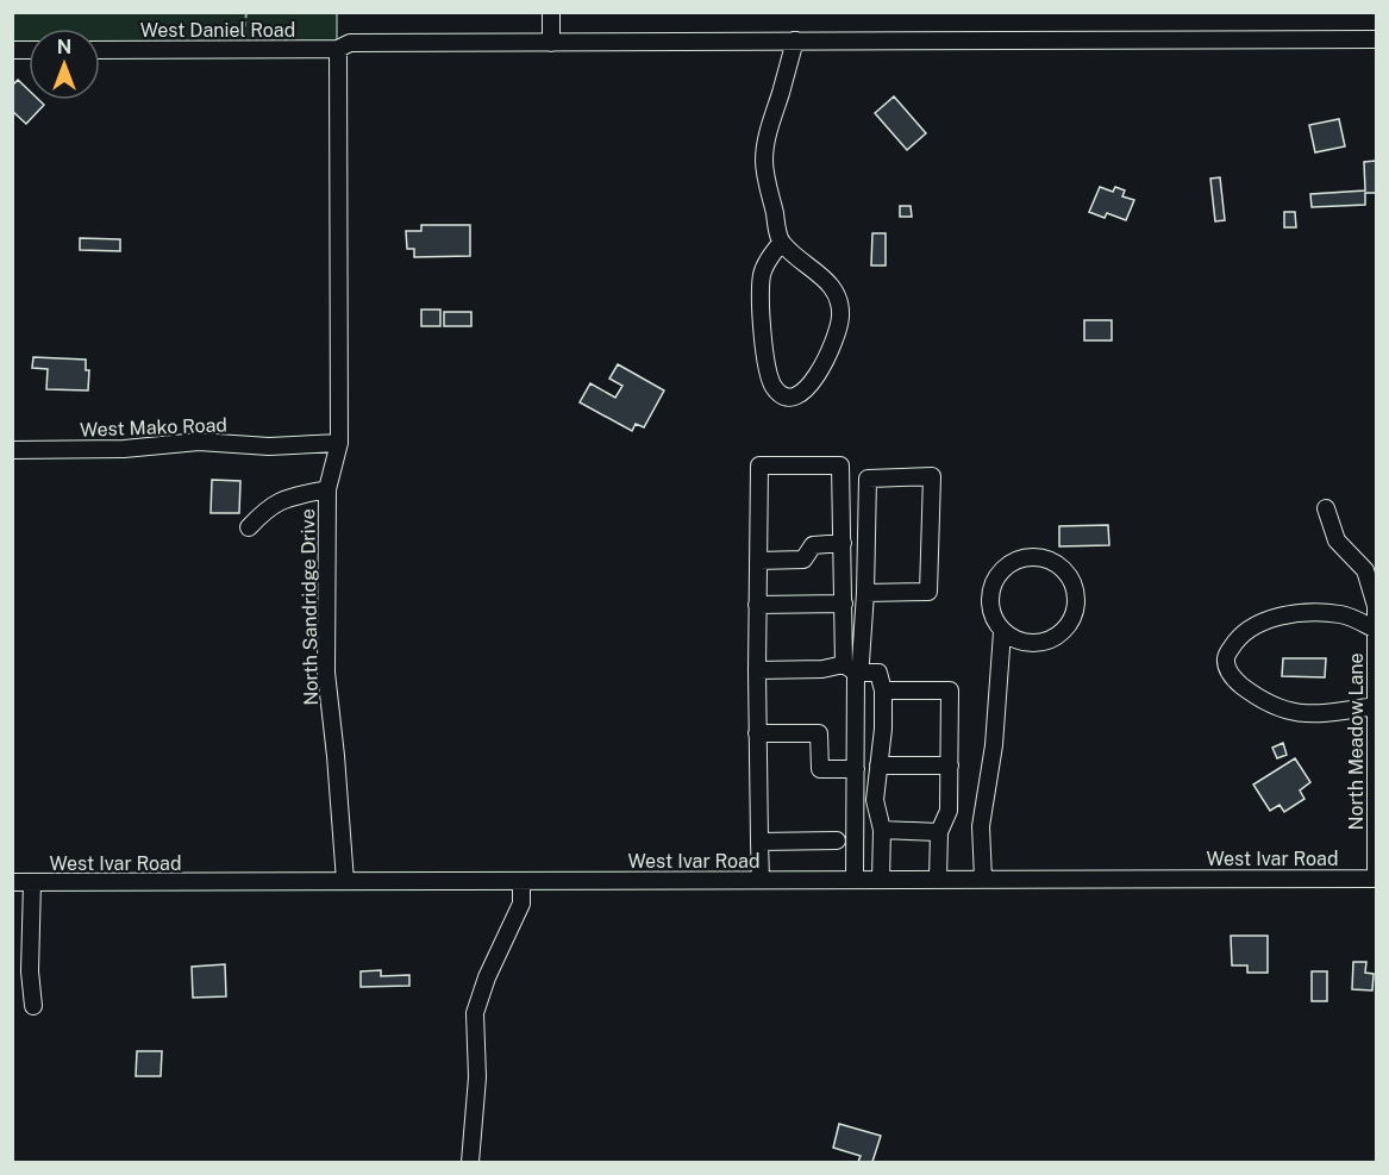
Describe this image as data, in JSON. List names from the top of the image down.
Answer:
{
  "streets": {
    "street": [
      "West Daniel Road",
      "West Mako Road",
      "North Sandridge Drive",
      "North Meadow Lane",
      "West Ivar Road"
    ]
  },
  "crossings": [
    ["West Daniel Road", "North Sandridge Drive"],
    ["West Mako Road", "North Sandridge Drive"],
    ["North Sandridge Drive", "West Ivar Road"],
    ["North Meadow Lane", "West Ivar Road"]
  ],
  "north": "top"
}
